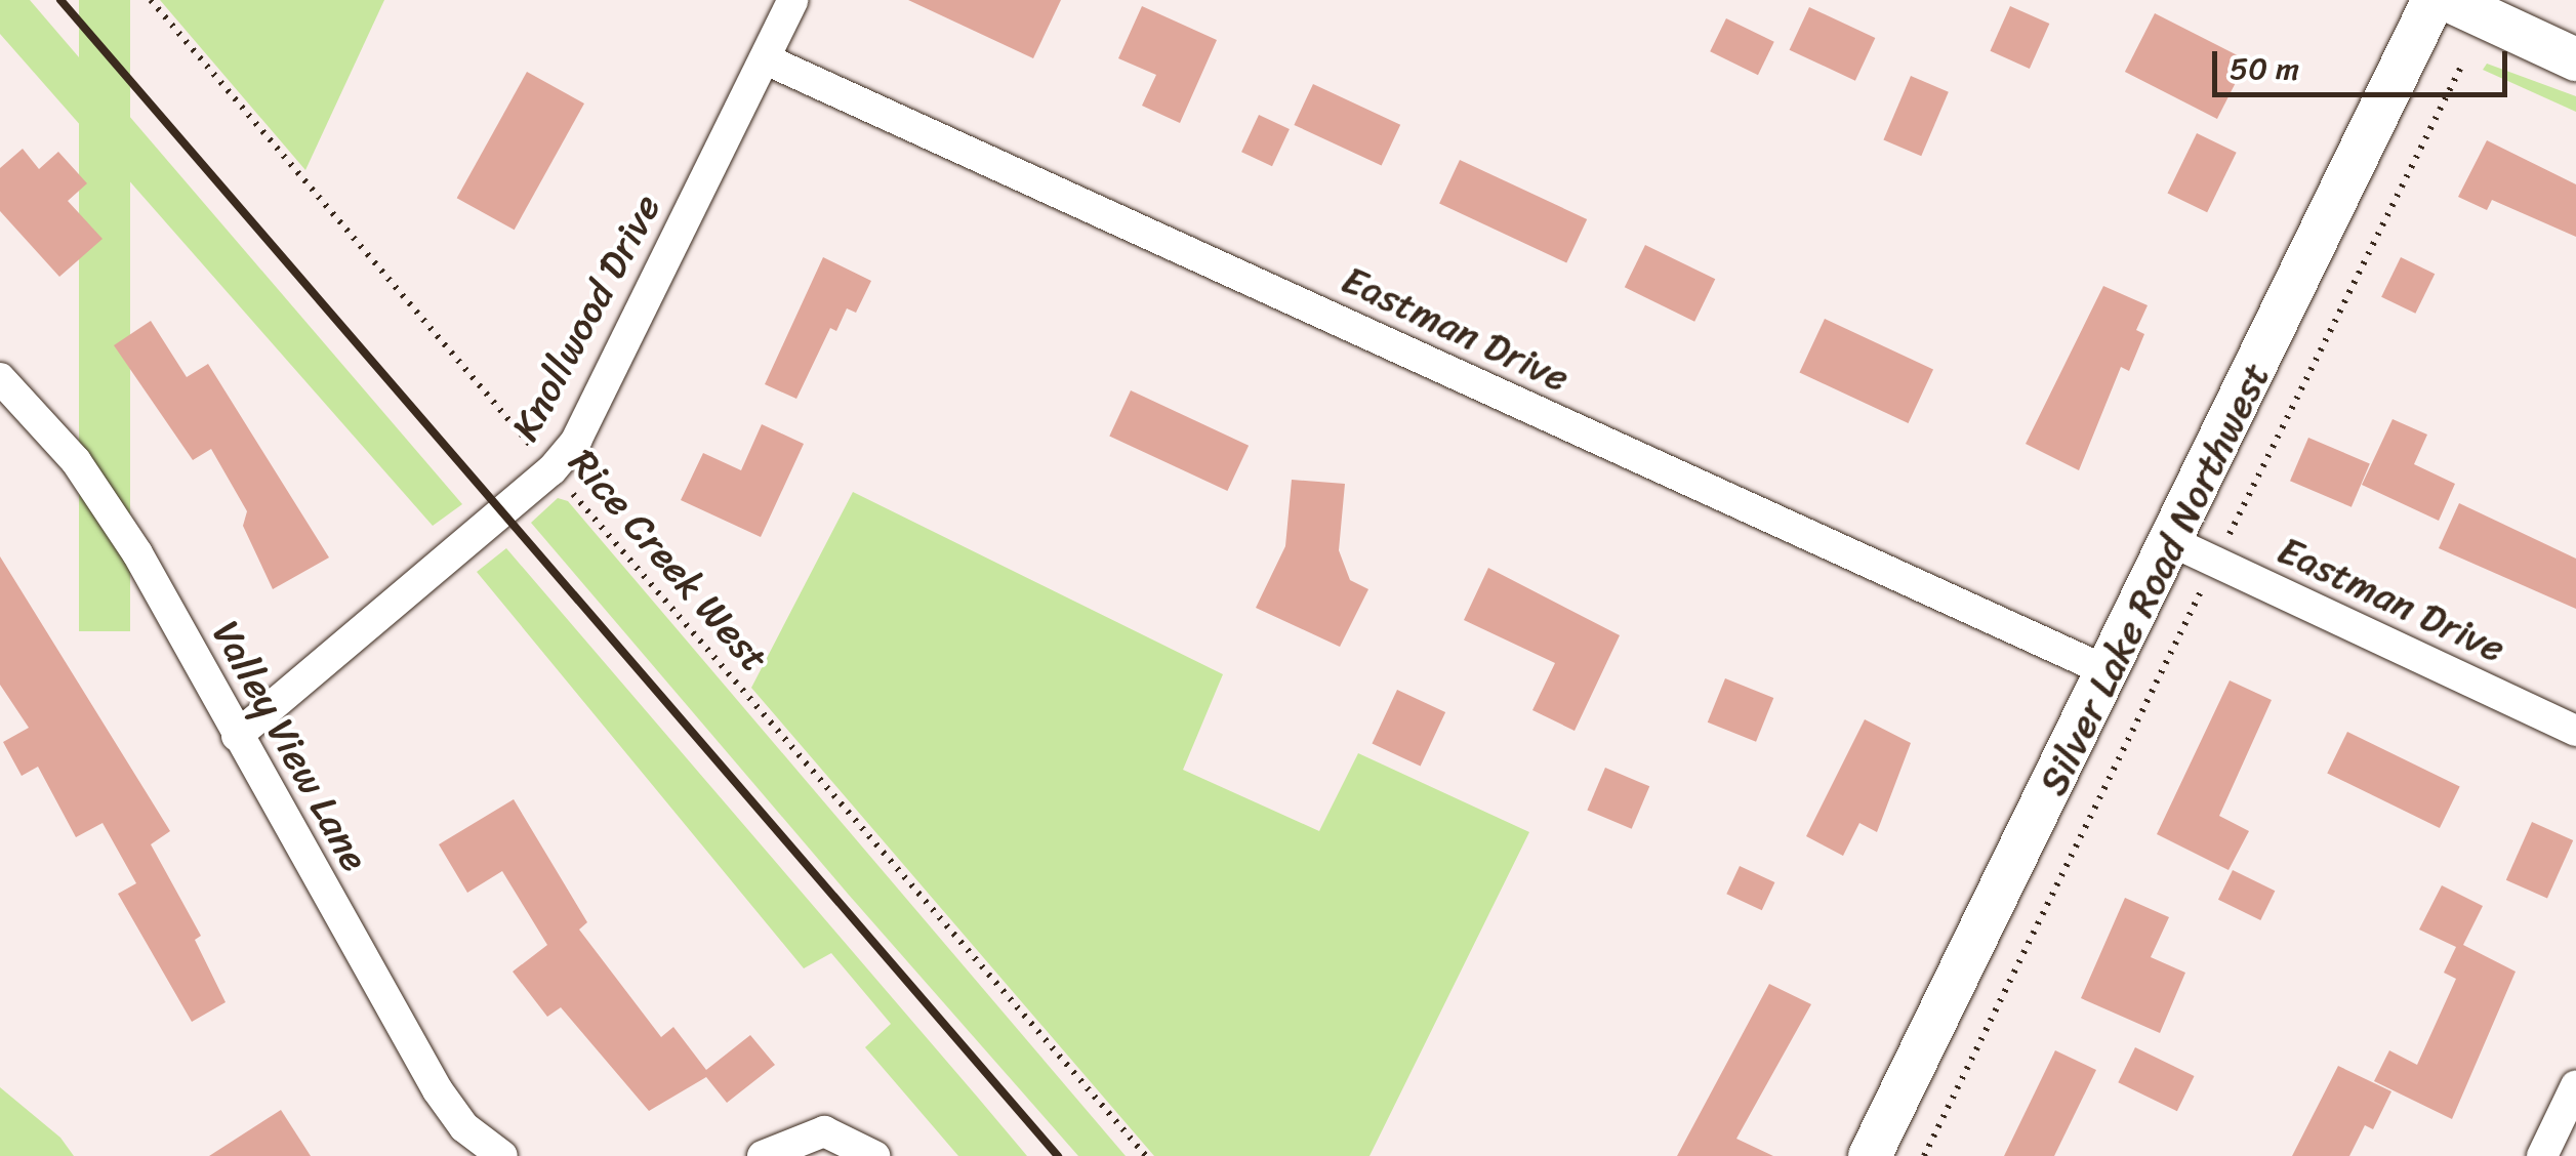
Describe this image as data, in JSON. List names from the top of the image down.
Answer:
{
  "streets": {
    "main road": ["Silver Lake Road Northwest"],
    "street": ["Knollwood Drive", "Eastman Drive", "Valley View Lane"],
    "path": ["Rice Creek West"]
  },
  "crossings": [
    ["Knollwood Drive", "Eastman Drive"],
    ["Knollwood Drive", "Rice Creek West"],
    ["Knollwood Drive", "Valley View Lane"],
    ["Eastman Drive", "Silver Lake Road Northwest"]
  ],
  "scale_bar": "50 m"
}
